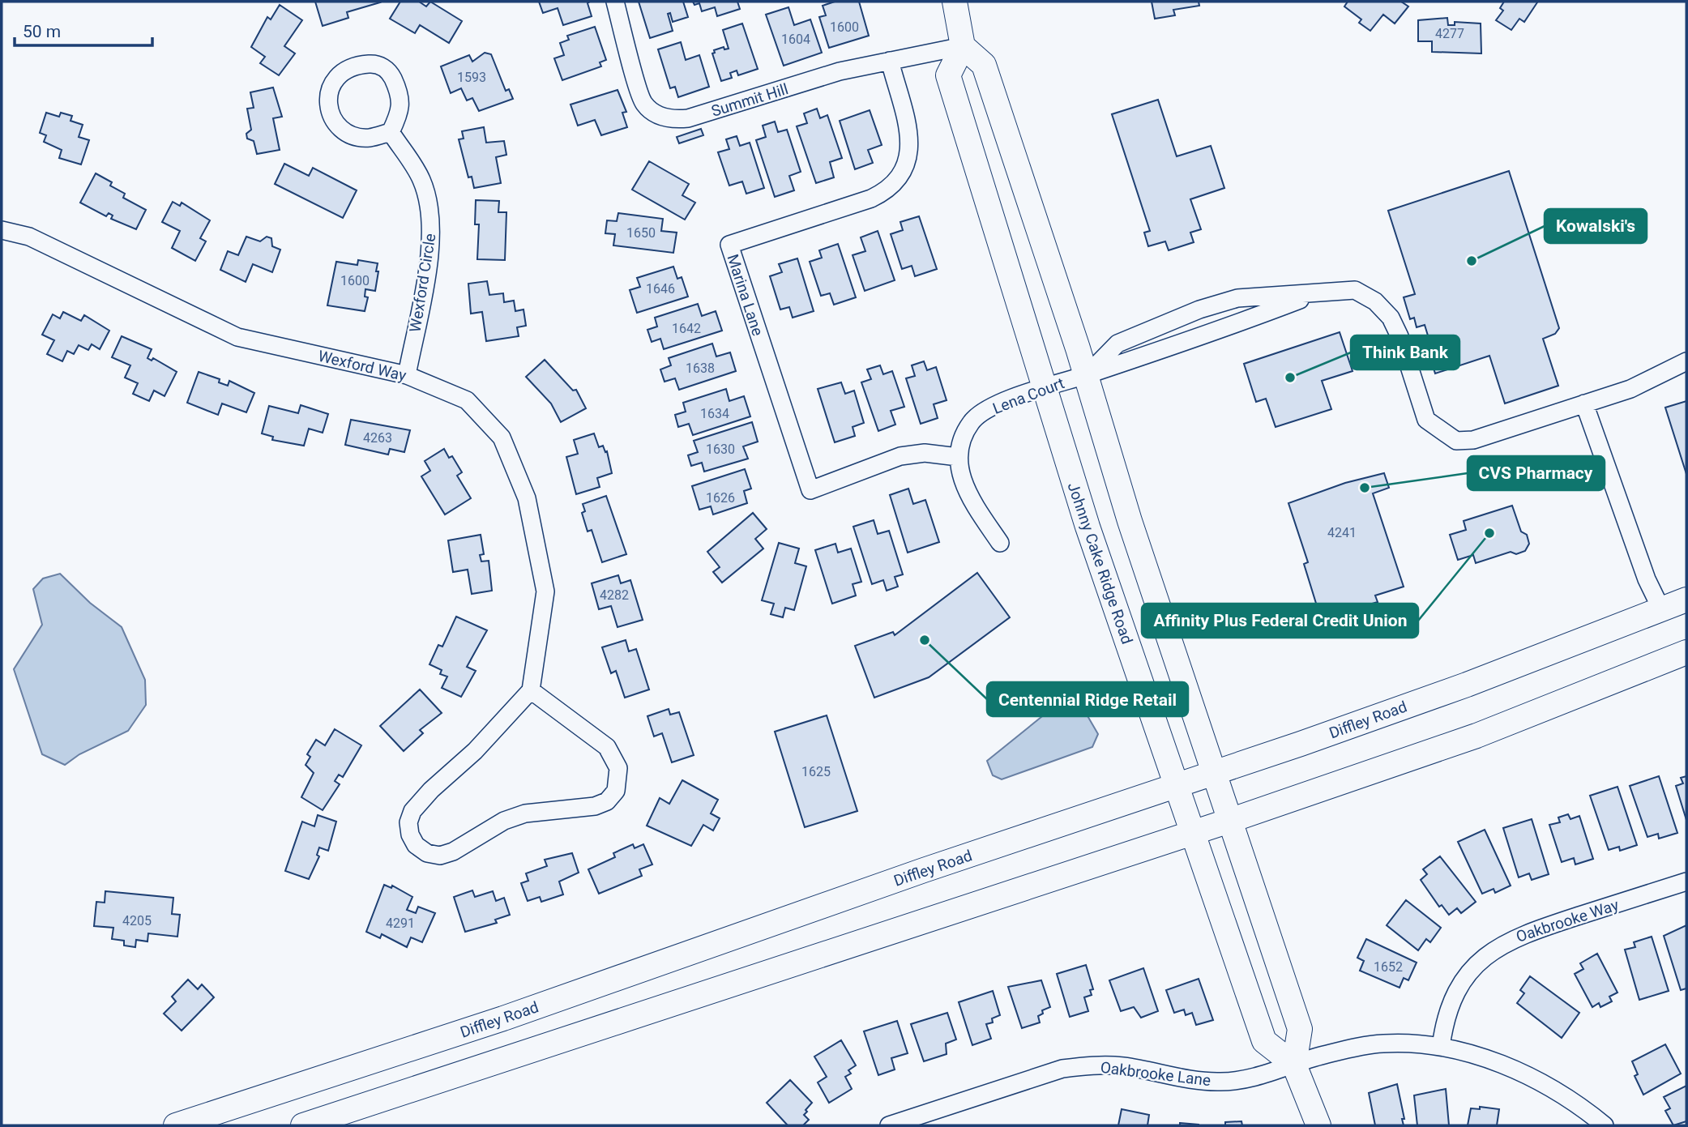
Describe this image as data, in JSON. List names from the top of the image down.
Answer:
{
  "streets": {
    "main road": ["Johnny Cake Ridge Road", "Diffley Road"],
    "street": [
      "Summit Hill",
      "Wexford Circle",
      "Marina Lane",
      "Wexford Way",
      "Lena Court",
      "Oakbrooke Way",
      "Oakbrooke Lane"
    ]
  },
  "crossings": [
    ["Summit Hill", "Marina Lane"],
    ["Summit Hill", "Johnny Cake Ridge Road"],
    ["Wexford Circle", "Wexford Way"],
    ["Marina Lane", "Lena Court"],
    ["Lena Court", "Johnny Cake Ridge Road"],
    ["Johnny Cake Ridge Road", "Diffley Road"],
    ["Johnny Cake Ridge Road", "Oakbrooke Lane"],
    ["Oakbrooke Way", "Oakbrooke Lane"]
  ],
  "places": [
    "Kowalski's",
    "Think Bank",
    "CVS Pharmacy",
    "Affinity Plus Federal Credit Union",
    "Centennial Ridge Retail"
  ],
  "house_numbers": [
    "1600",
    "4277",
    "1604",
    "1593",
    "1650",
    "1600",
    "1646",
    "1642",
    "1638",
    "1634",
    "4263",
    "1630",
    "1626",
    "4241",
    "4282",
    "1625",
    "4205",
    "4291",
    "1652"
  ],
  "scale_bar": "50 m"
}
